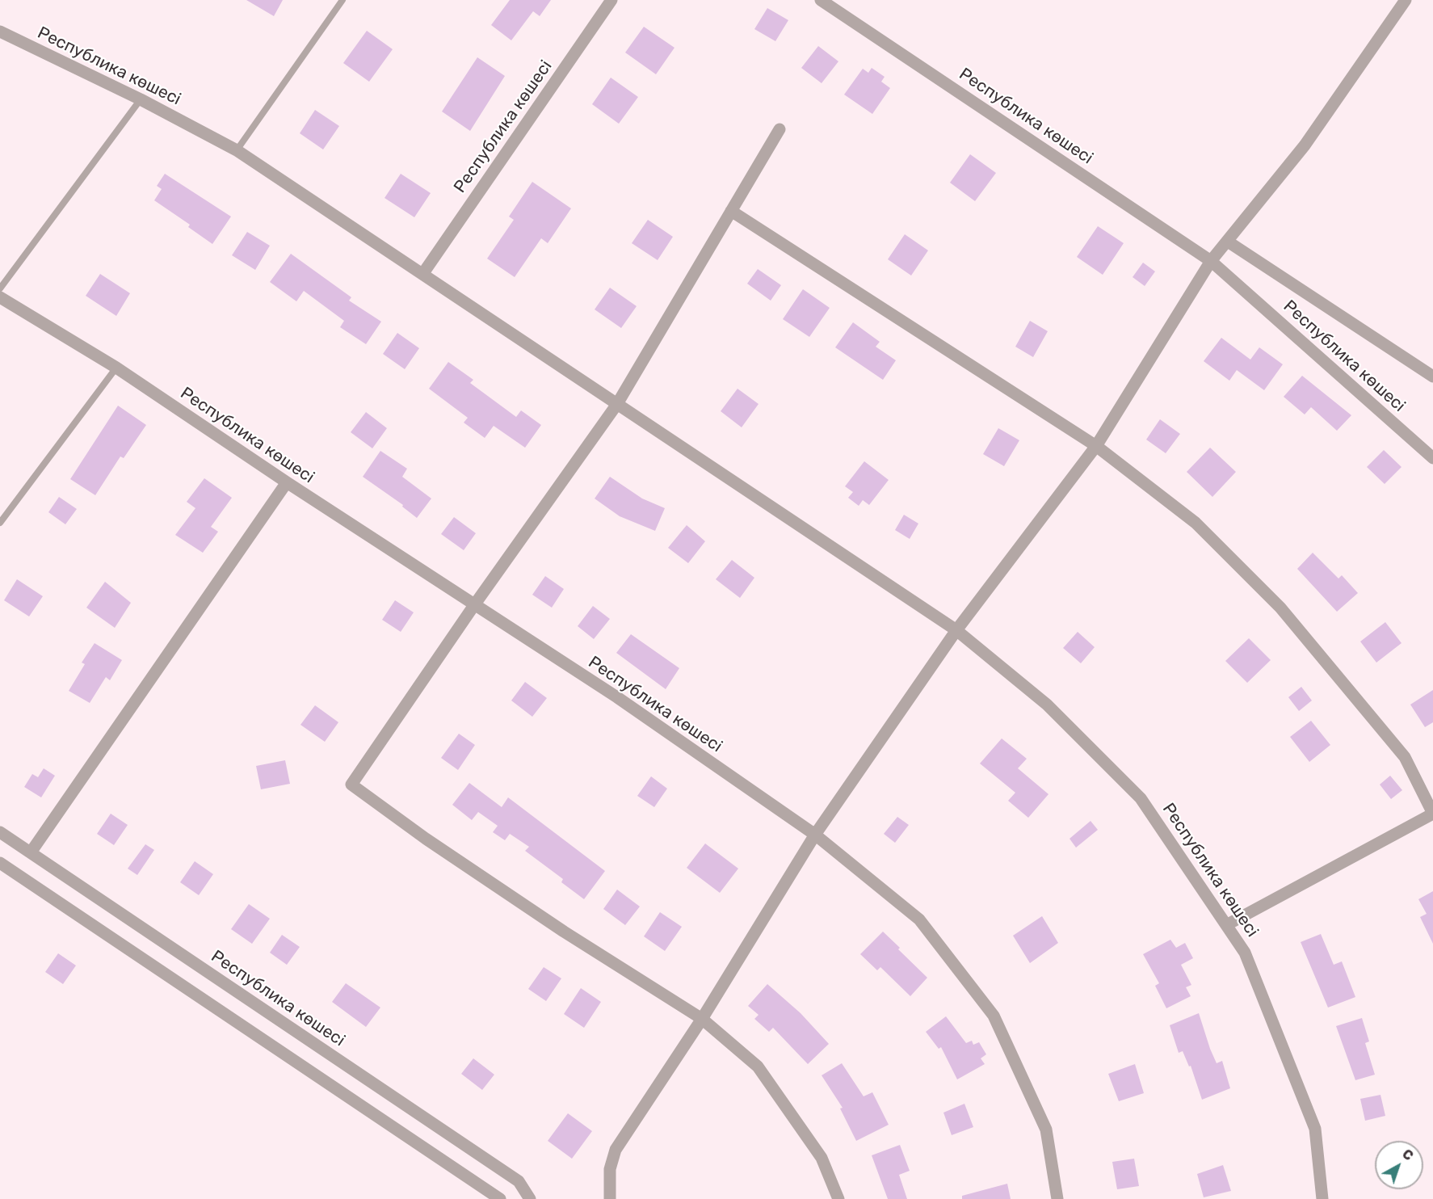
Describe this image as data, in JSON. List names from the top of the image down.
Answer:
{
  "streets": {
    "street": ["Республика көшесі"]
  },
  "north": "top right"
}
